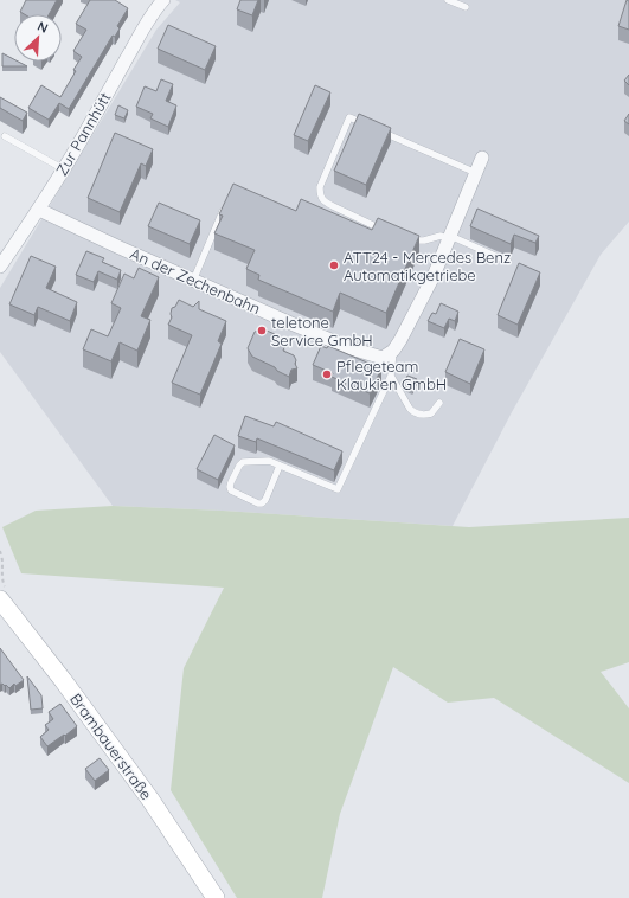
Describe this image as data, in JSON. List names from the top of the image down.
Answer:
{
  "streets": {
    "main road": ["Brambauerstraße"],
    "street": ["Zur Pannhütt", "An der Zechenbahn"]
  },
  "crossings": [
    ["Zur Pannhütt", "An der Zechenbahn"]
  ],
  "places": ["ATT24 - Mercedes Benz Automatikgetriebe", "teletone Service GmbH", "Pflegeteam Klaukien GmbH"],
  "north": "top right"
}
